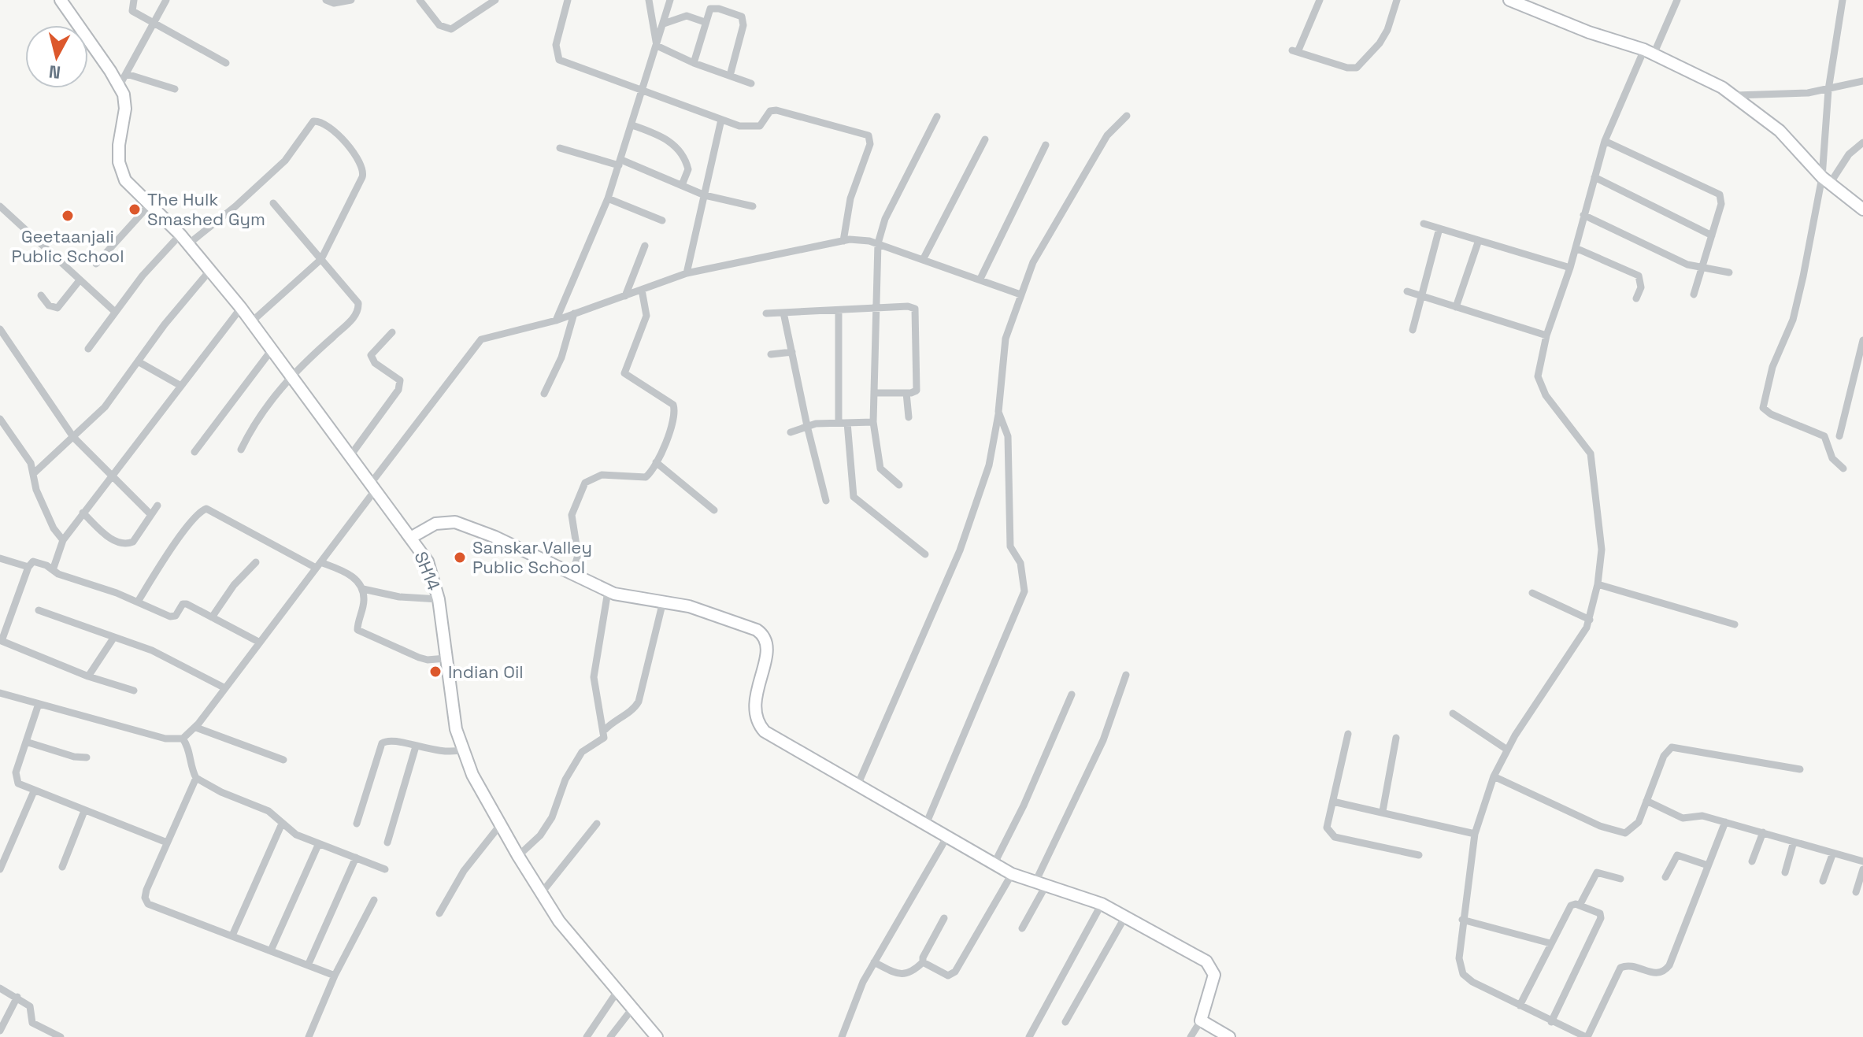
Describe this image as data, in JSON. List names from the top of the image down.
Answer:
{
  "streets": {
    "street": ["SH14"]
  },
  "places": [
    "The Hulk Smashed Gym",
    "Geetaanjali Public School",
    "Sanskar Valley Public School",
    "Indian Oil"
  ],
  "north": "bottom"
}
